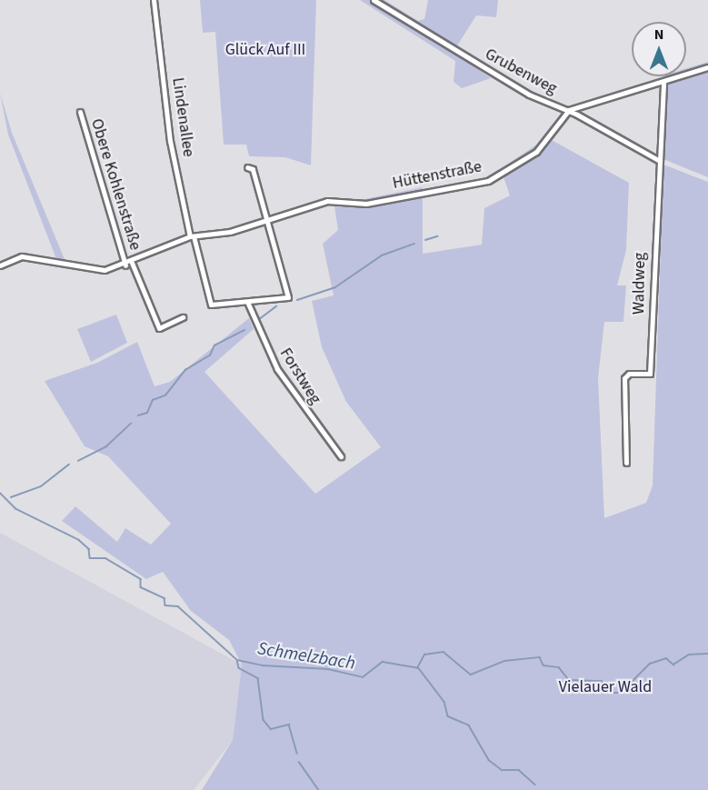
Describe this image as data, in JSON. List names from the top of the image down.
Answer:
{
  "streets": {
    "street": [
      "Grubenweg",
      "Lindenallee",
      "Hüttenstraße",
      "Obere Kohlenstraße",
      "Waldweg",
      "Forstweg"
    ]
  },
  "crossings": [
    ["Grubenweg", "Hüttenstraße"],
    ["Grubenweg", "Waldweg"],
    ["Lindenallee", "Obere Kohlenstraße"],
    ["Hüttenstraße", "Obere Kohlenstraße"]
  ],
  "water": ["Schmelzbach"],
  "parks": ["Glück Auf III", "Vielauer Wald"],
  "north": "top"
}
